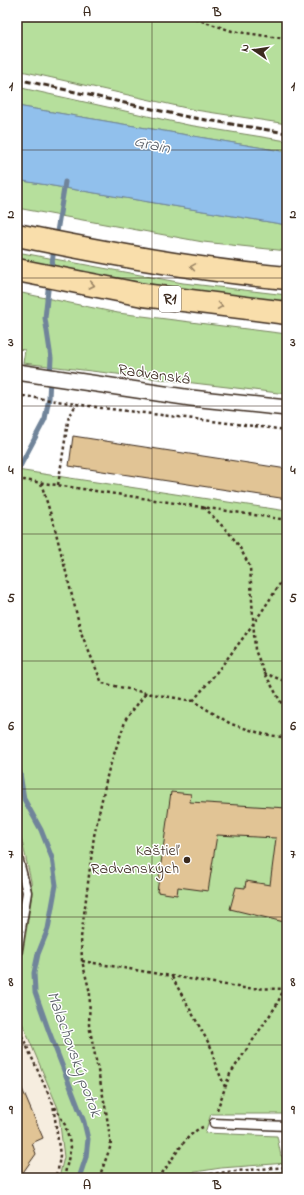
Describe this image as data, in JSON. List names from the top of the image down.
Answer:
{
  "streets": {
    "highway": ["R1"],
    "street": ["Radvanská"]
  },
  "water": ["Grain", "Malachovský potok"],
  "places": ["Kaštieľ Radvanských"],
  "north": "left",
  "grid": {
    "columns": ["A", "B"],
    "rows": [
      "1",
      "2",
      "3",
      "4",
      "5",
      "6",
      "7",
      "8",
      "9"
    ]
  }
}
